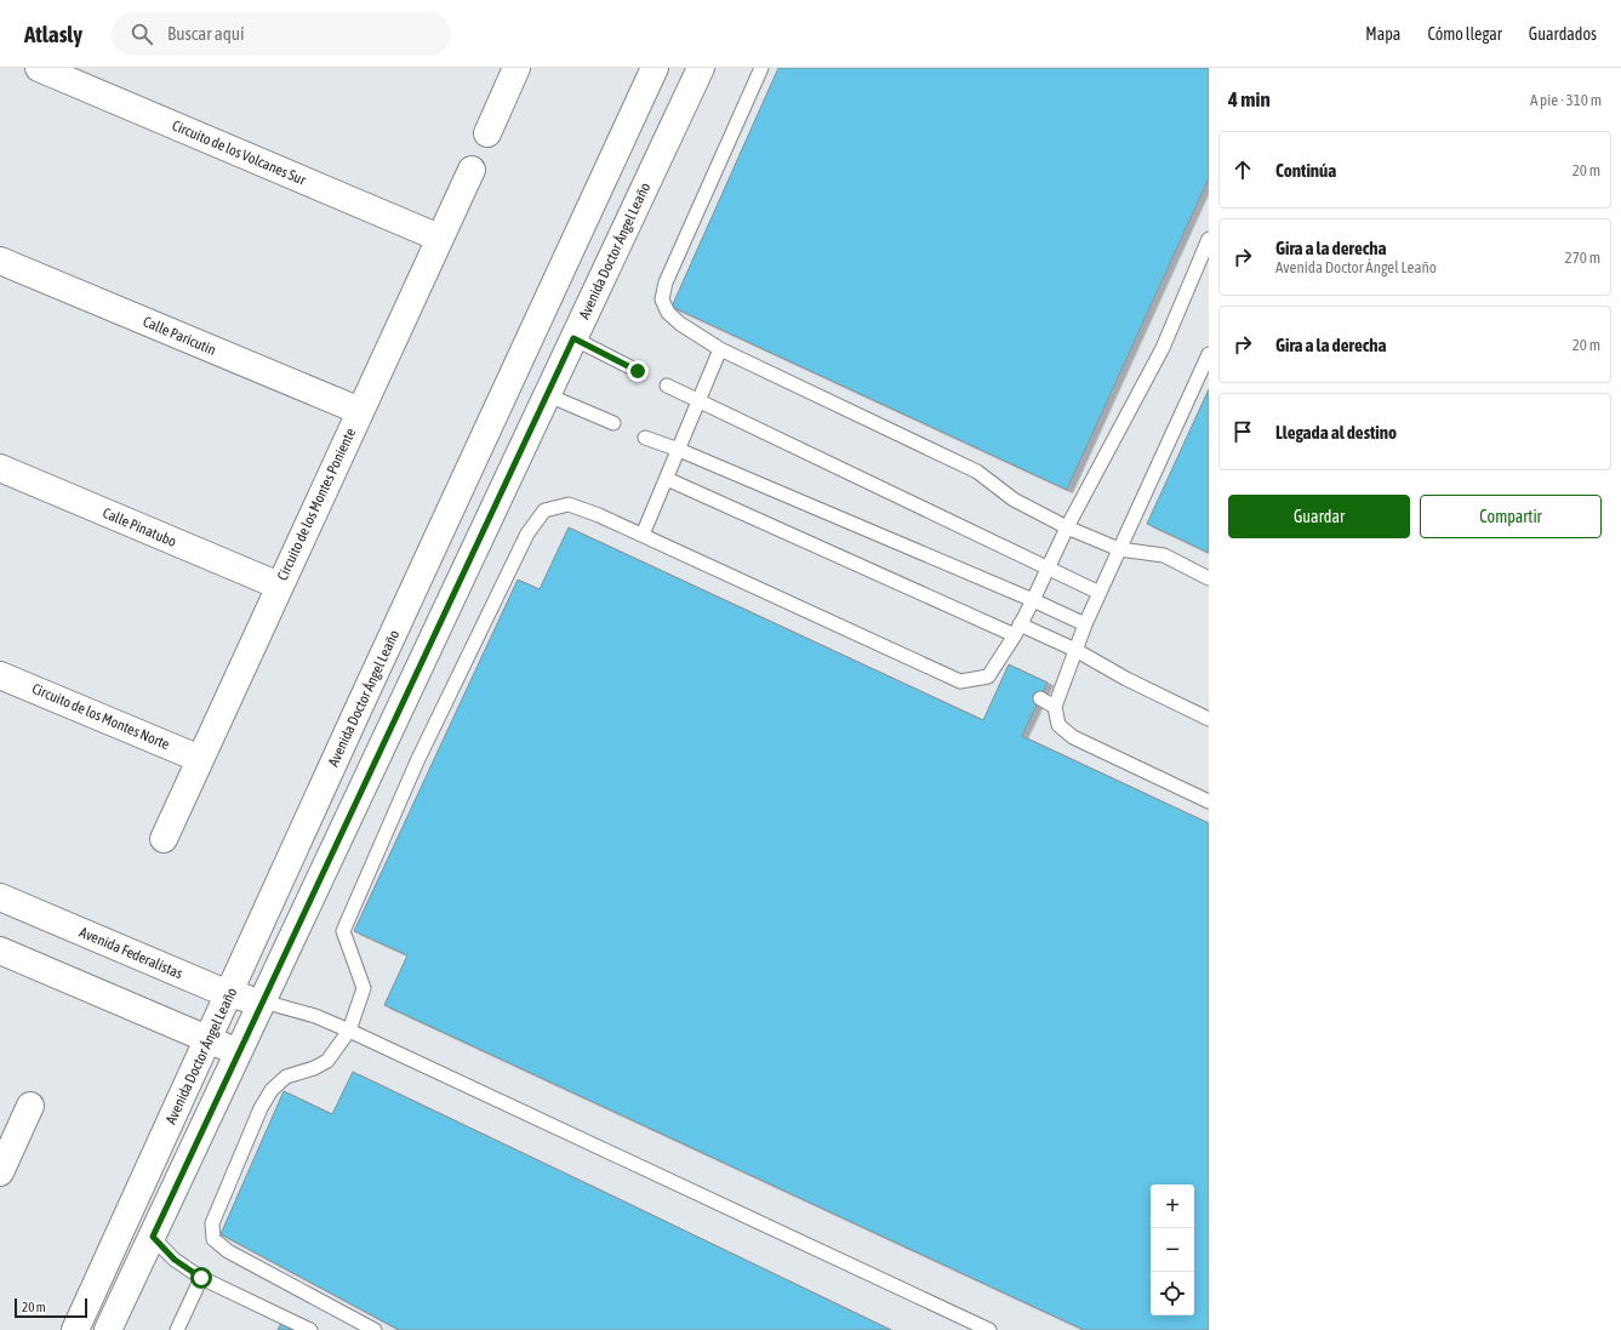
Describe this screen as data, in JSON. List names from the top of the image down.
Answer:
{
  "streets": {
    "street": [
      "Circuito de los Volcanes Sur",
      "Avenida Doctor Ángel Leaño",
      "Calle Paricutin",
      "Circuito de los Montes Poniente",
      "Calle Pinatubo",
      "Circuito de los Montes Norte",
      "Avenida Federalistas"
    ]
  },
  "crossings": [
    ["Circuito de los Volcanes Sur", "Circuito de los Montes Poniente"],
    ["Avenida Doctor Ángel Leaño", "Avenida Federalistas"],
    ["Calle Paricutin", "Circuito de los Montes Poniente"],
    ["Circuito de los Montes Poniente", "Calle Pinatubo"],
    ["Circuito de los Montes Poniente", "Circuito de los Montes Norte"]
  ],
  "scale_bar": "20 m",
  "page": {
    "header": "Atlasly",
    "search": "Buscar aquí",
    "nav": ["Mapa", "Cómo llegar", "Guardados"],
    "heading": ["4 min", "A pie · 310 m"],
    "list": [
      ["Continúa", "20 m"],
      ["Gira a la derecha", "Avenida Doctor Ángel Leaño", "270 m"],
      ["Gira a la derecha", "20 m"],
      "Llegada al destino"
    ],
    "buttons": ["Guardar", "Compartir"],
    "map_buttons": ["+", "−"],
    "scale": "20 m"
  }
}
